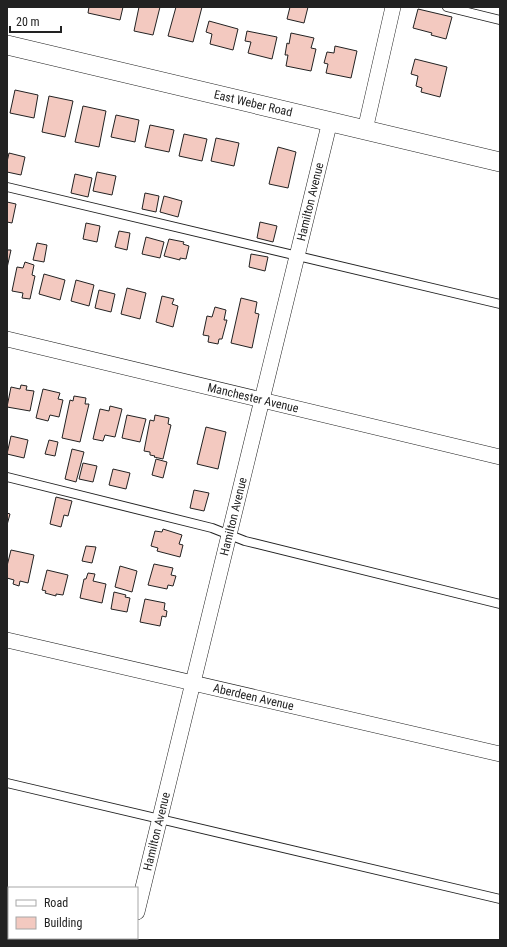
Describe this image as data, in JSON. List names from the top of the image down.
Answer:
{
  "streets": {
    "street": [
      "East Weber Road",
      "Hamilton Avenue",
      "Manchester Avenue",
      "Aberdeen Avenue"
    ]
  },
  "crossings": [
    ["East Weber Road", "Hamilton Avenue"],
    ["Hamilton Avenue", "Manchester Avenue"],
    ["Hamilton Avenue", "Aberdeen Avenue"]
  ],
  "legend": ["Road", "Building"],
  "scale_bar": "20 m"
}
